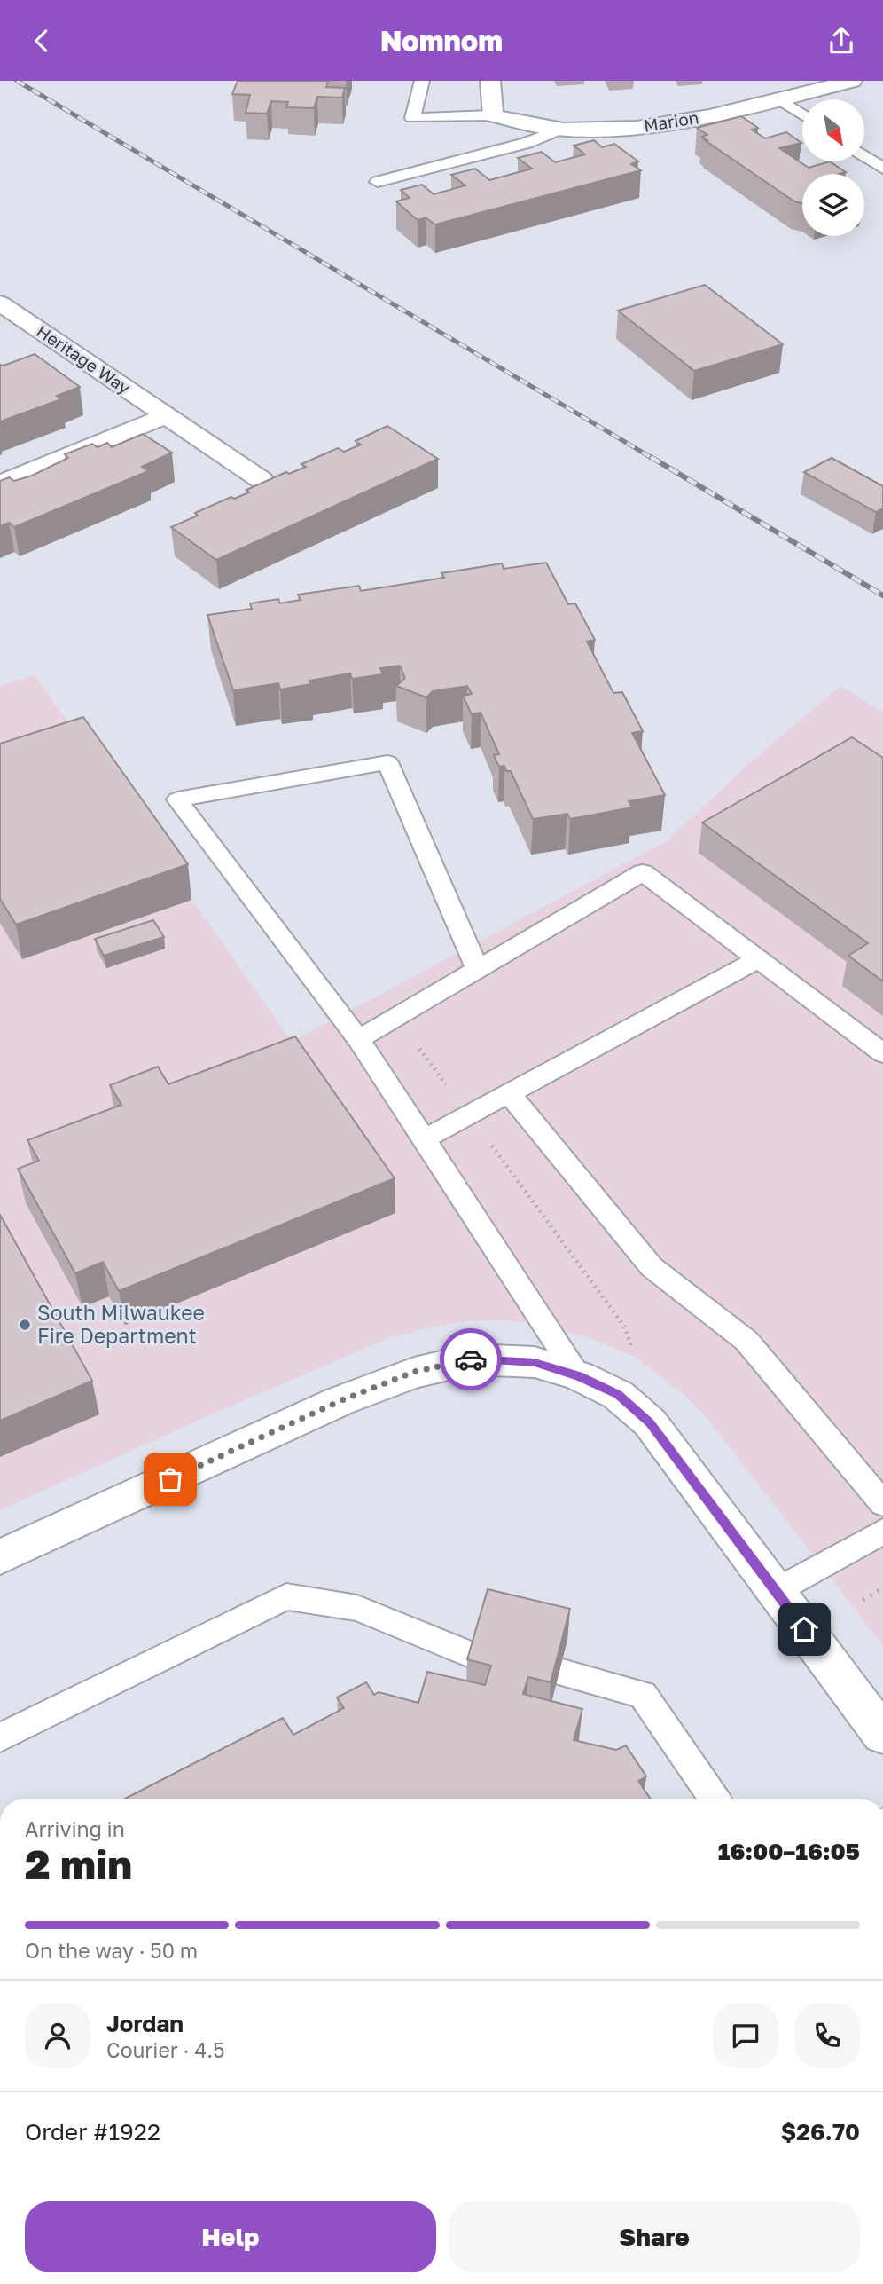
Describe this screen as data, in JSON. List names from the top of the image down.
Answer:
{
  "streets": {
    "street": ["Marion", "Heritage Way"]
  },
  "places": ["South Milwaukee Fire Department"],
  "north": "bottom right",
  "page": {
    "header": "Nomnom",
    "heading": ["2 min", "Arriving in", "16:00–16:05"],
    "panel": [
      "Jordan",
      "Courier · 4.5",
      "Order #1922",
      "$26.70"
    ],
    "bar": "On the way · 50 m",
    "buttons": ["Help", "Share"]
  }
}
